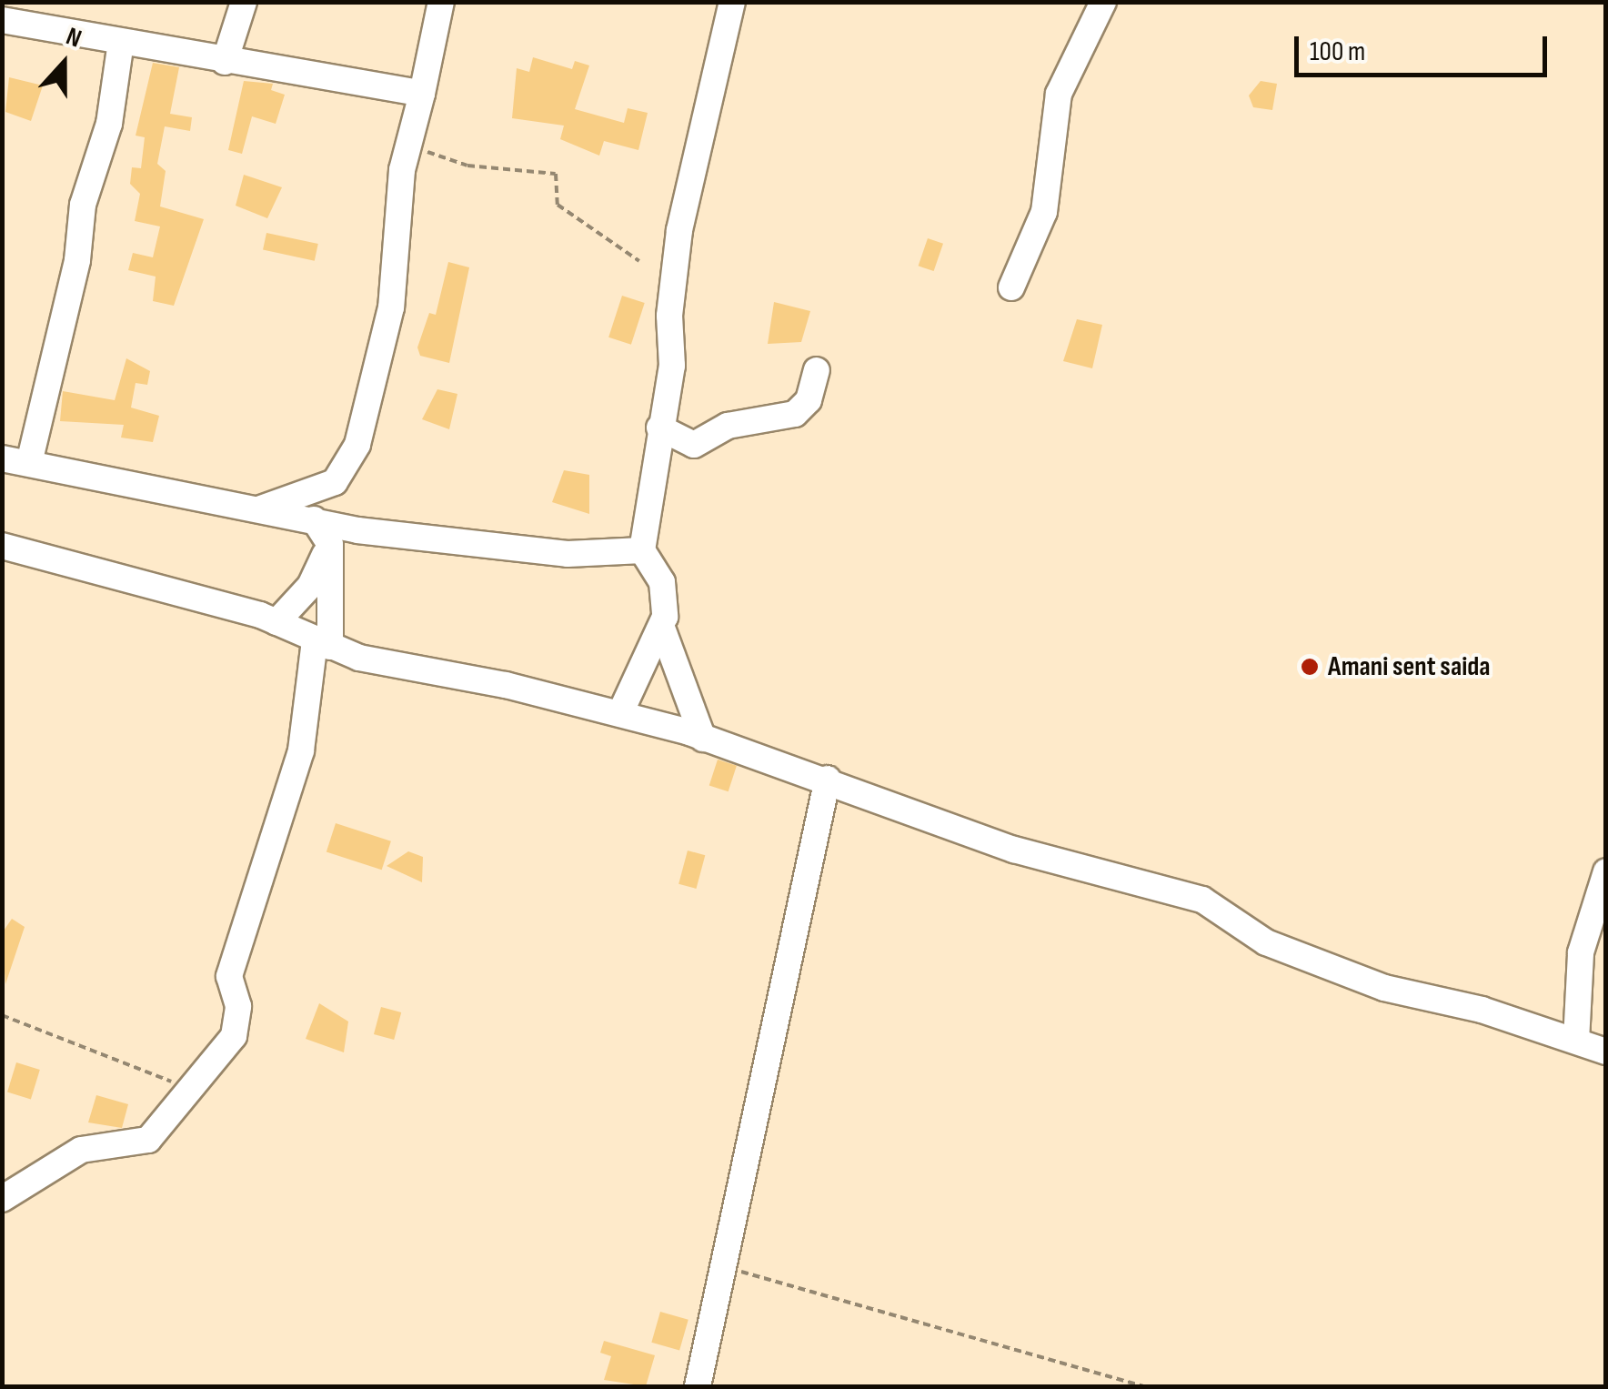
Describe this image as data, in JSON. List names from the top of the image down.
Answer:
{
  "places": ["Amani sent saida"],
  "scale_bar": "100 m",
  "north": "top"
}
